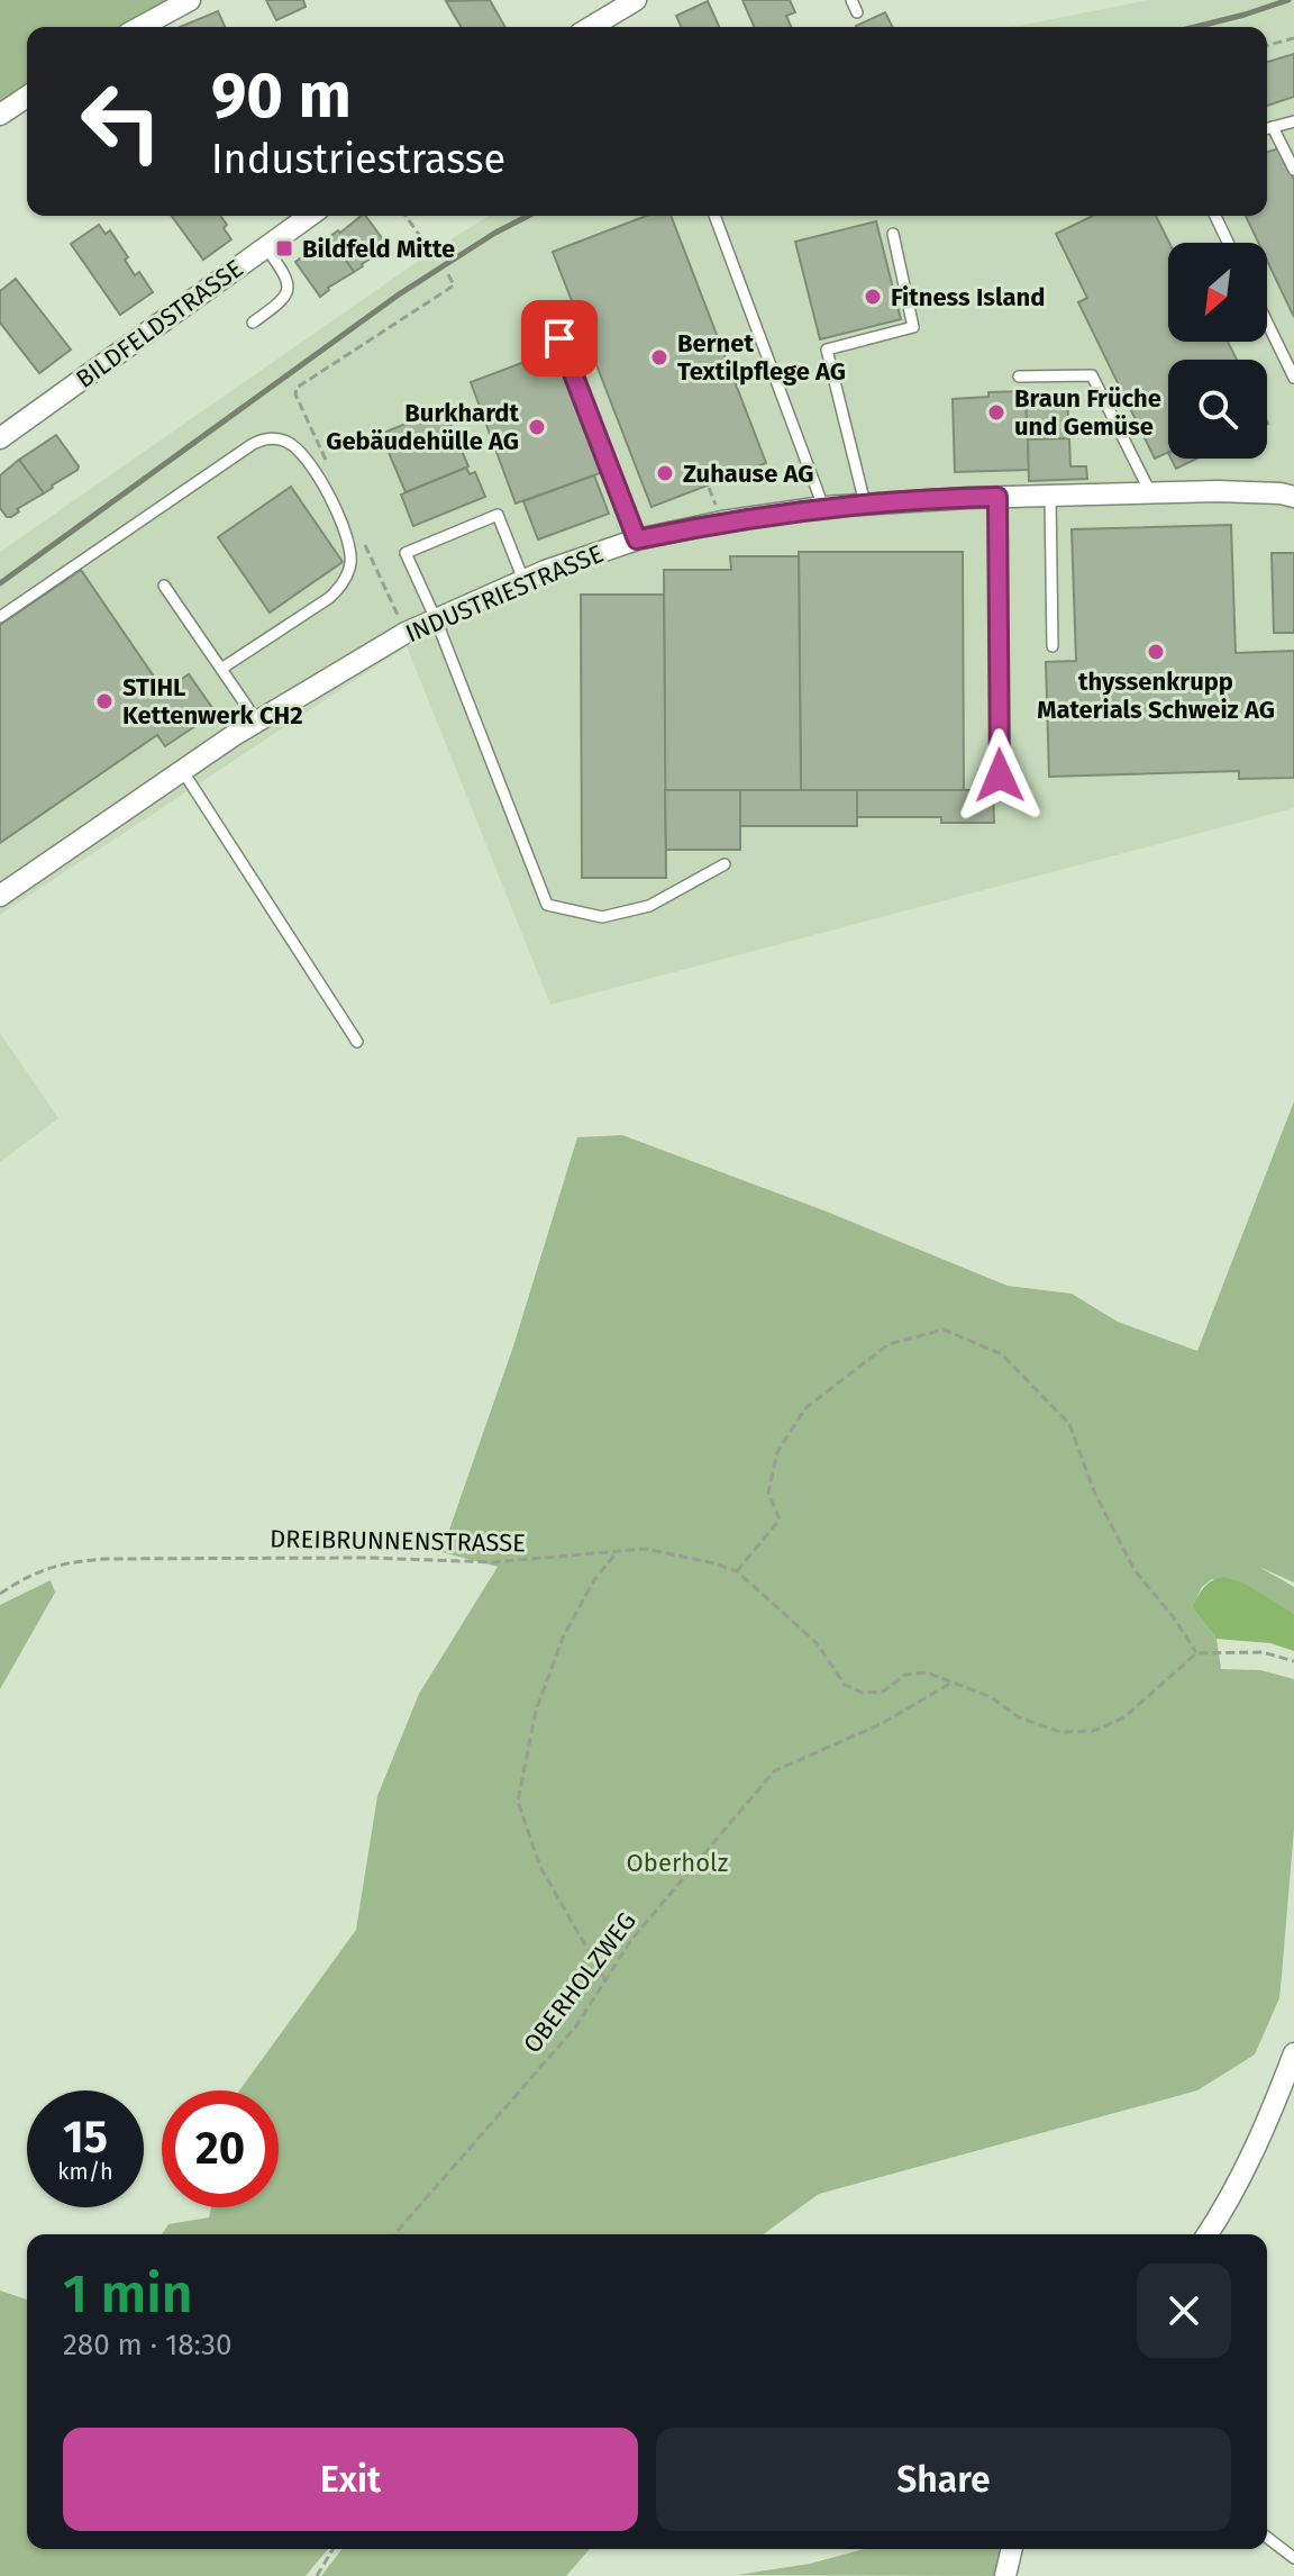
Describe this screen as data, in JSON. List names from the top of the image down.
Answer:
{
  "streets": {
    "street": ["BILDFELDSTRASSE", "INDUSTRIESTRASSE"],
    "path": ["DREIBRUNNENSTRASSE", "OBERHOLZWEG"]
  },
  "crossings": [
    ["DREIBRUNNENSTRASSE", "OBERHOLZWEG"]
  ],
  "parks": ["Oberholz"],
  "places": {
    "transit": ["Bildfeld Mitte"],
    "other": [
      "Fitness Island",
      "Bernet Textilpflege AG",
      "Braun Früche und Gemüse",
      "Burkhardt Gebäudehülle AG",
      "Zuhause AG",
      "thyssenkrupp Materials Schweiz AG",
      "STIHL Kettenwerk CH2"
    ]
  },
  "north": "bottom left",
  "page": {
    "turn": ["90 m", "Industriestrasse"],
    "speed": "15 km/h",
    "limit": "20",
    "heading": ["1 min", "280 m · 18:30"],
    "buttons": ["Exit", "Share"]
  }
}
